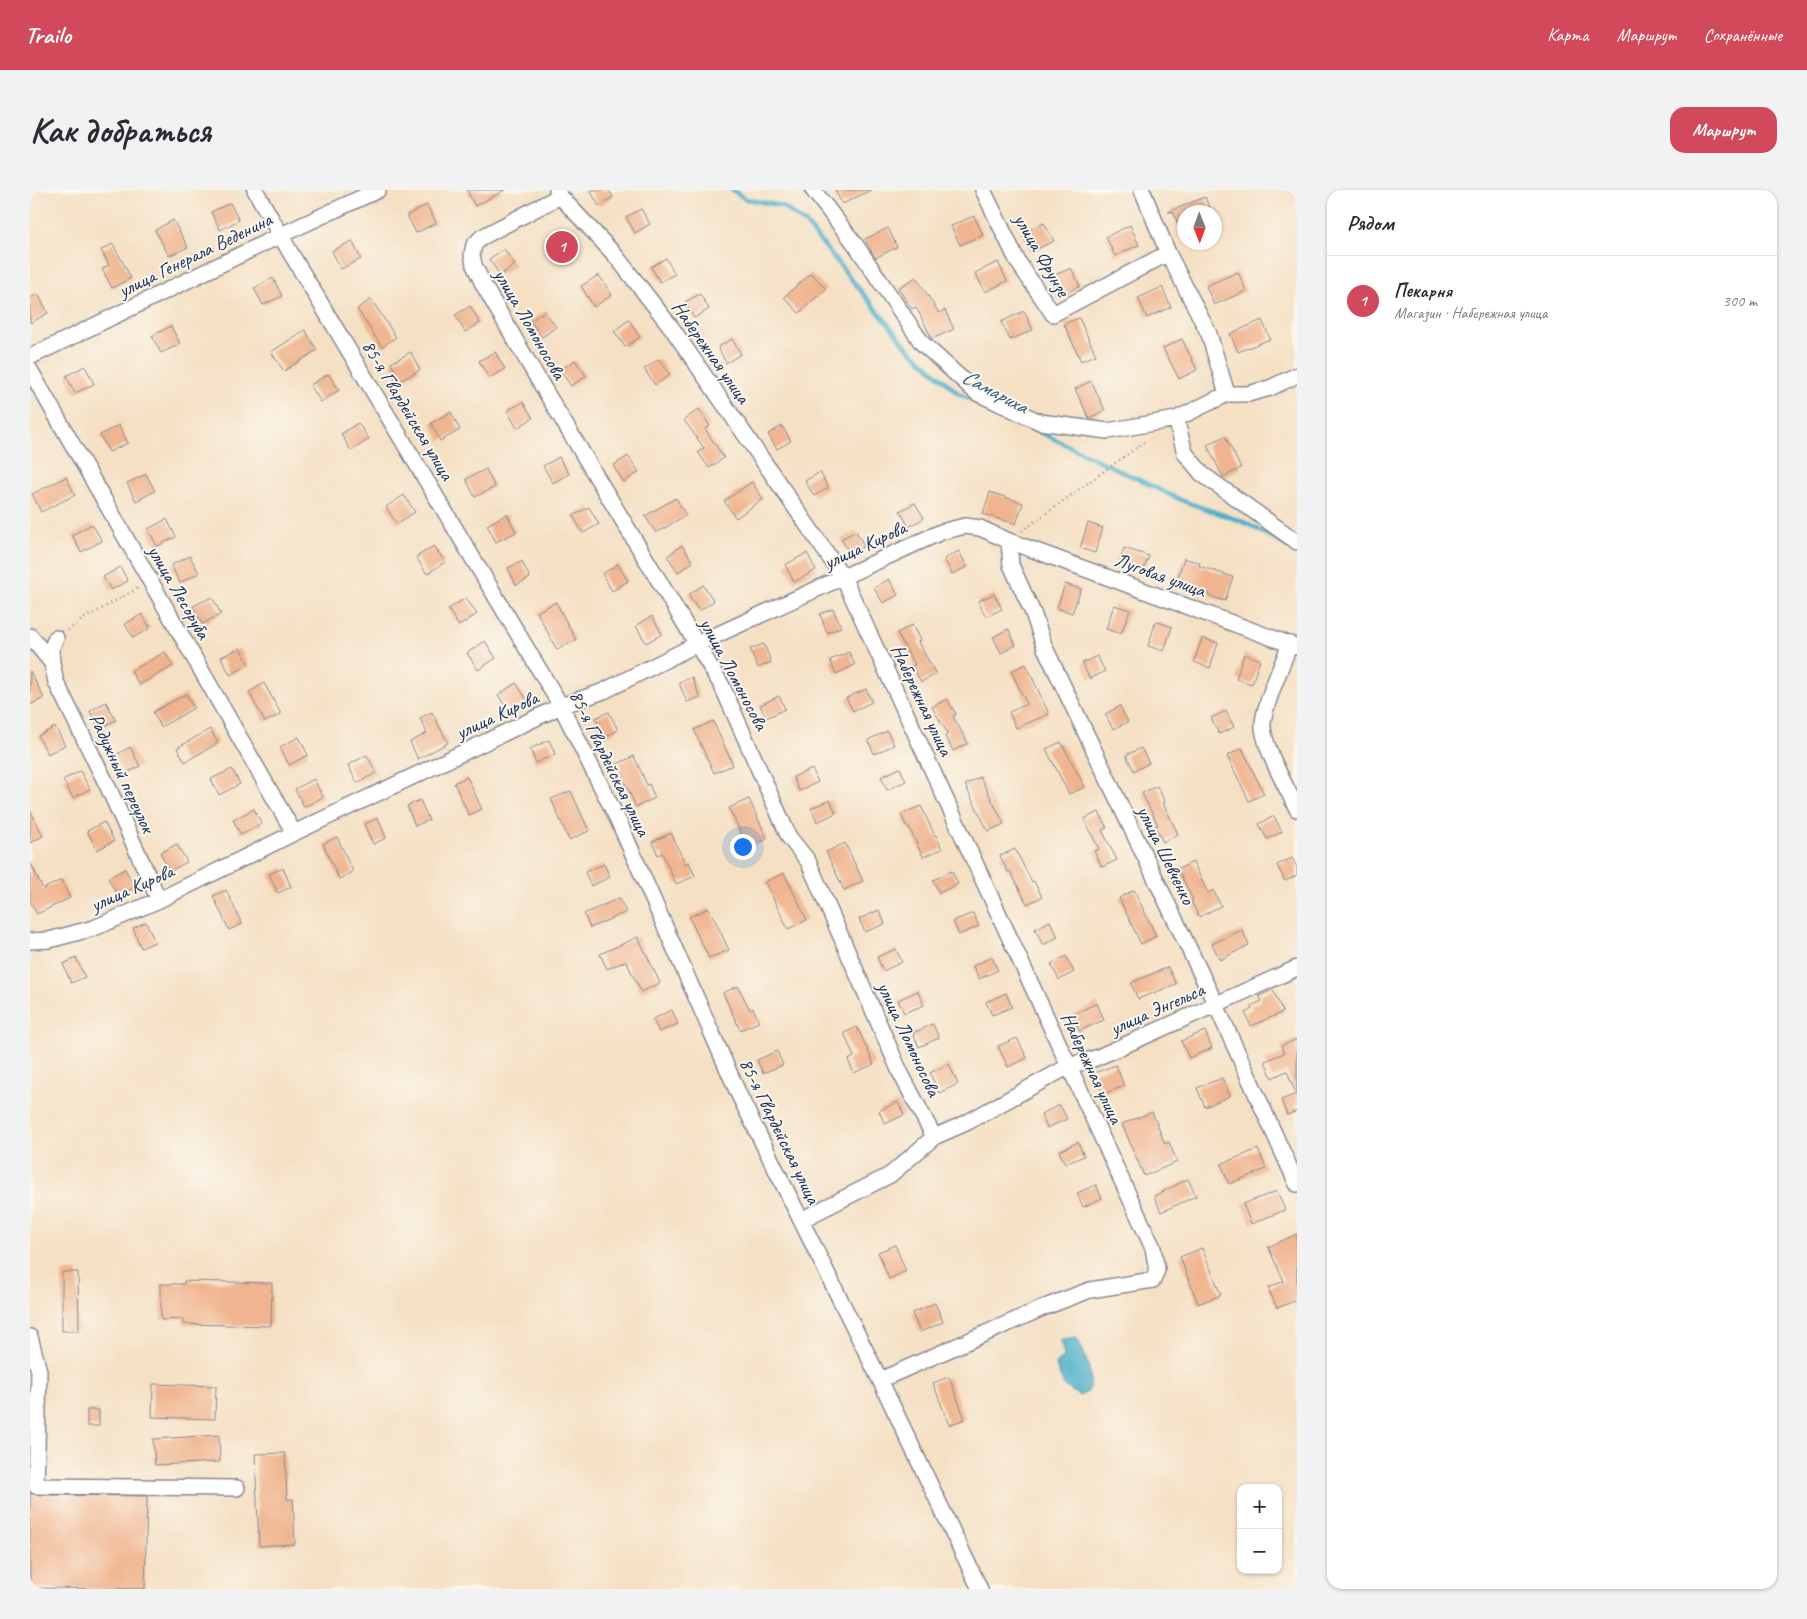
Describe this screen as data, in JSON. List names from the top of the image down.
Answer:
{
  "streets": {
    "street": [
      "улица Генерала Веденина",
      "улица Фрунзе",
      "улица Ломоносова",
      "Набережная улица",
      "85-я Гвардейская улица",
      "улица Кирова",
      "Луговая улица",
      "улица Лесоруба",
      "Радужный переулок",
      "улица Шевченко",
      "улица Энгельса"
    ]
  },
  "crossings": [
    ["улица Генерала Веденина", "85-я Гвардейская улица"],
    ["улица Ломоносова", "Набережная улица"],
    ["улица Ломоносова", "улица Кирова"],
    ["улица Ломоносова", "улица Энгельса"],
    ["Набережная улица", "85-я Гвардейская улица"],
    ["Набережная улица", "улица Кирова"],
    ["Набережная улица", "улица Энгельса"],
    ["85-я Гвардейская улица", "улица Кирова"],
    ["85-я Гвардейская улица", "улица Энгельса"],
    ["улица Кирова", "Луговая улица"],
    ["улица Кирова", "улица Лесоруба"],
    ["улица Кирова", "Радужный переулок"],
    ["улица Кирова", "улица Шевченко"],
    ["Луговая улица", "улица Шевченко"],
    ["улица Шевченко", "улица Энгельса"]
  ],
  "water": ["Самариха"],
  "north": "bottom",
  "page": {
    "header": "Trailo",
    "nav": ["Карта", "Маршрут", "Сохранённые"],
    "buttons": "Маршрут",
    "title": "Как добраться",
    "heading": "Рядом",
    "pins": "1",
    "list": [
      {
        "mark": "1",
        "name": "Пекарня",
        "note": "Магазин · Набережная улица",
        "value": "300 m"
      }
    ],
    "map_buttons": ["+", "−"]
  }
}
